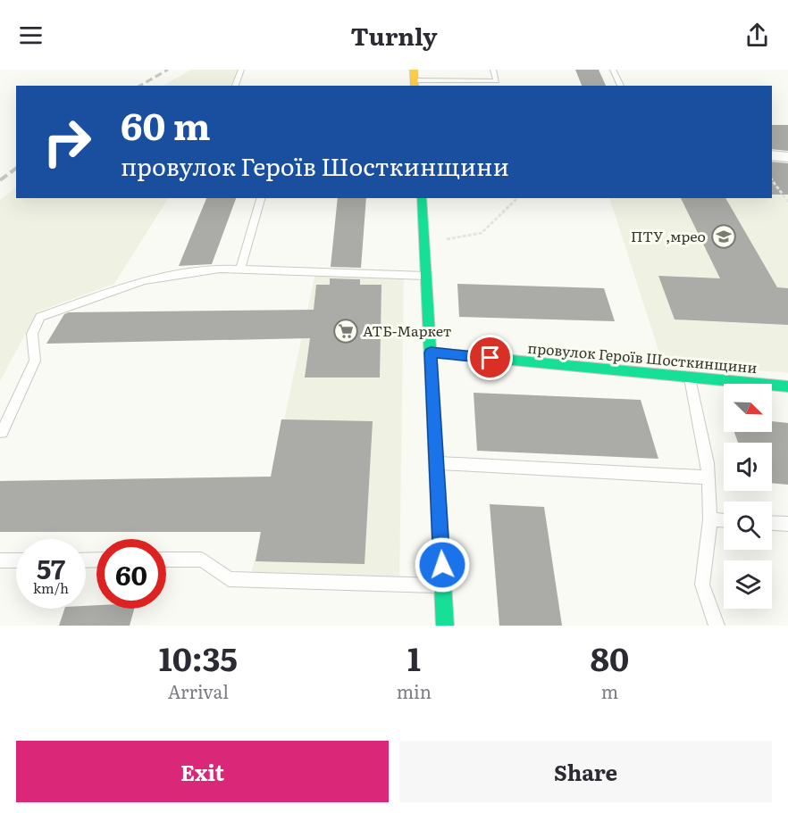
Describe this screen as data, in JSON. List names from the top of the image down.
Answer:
{
  "streets": {
    "main road": ["провулок Героїв Шосткинщини"]
  },
  "places": {
    "school or university": ["ПТУ ,мрео"],
    "supermarket": ["АТБ-Маркет"]
  },
  "north": "bottom right",
  "page": {
    "header": "Turnly",
    "turn": ["60 m", "провулок Героїв Шосткинщини"],
    "speed": "57 km/h",
    "limit": "60",
    "eta": [
      "10:35",
      "Arrival",
      "1",
      "min",
      "80",
      "m"
    ],
    "buttons": ["Exit", "Share"]
  }
}
